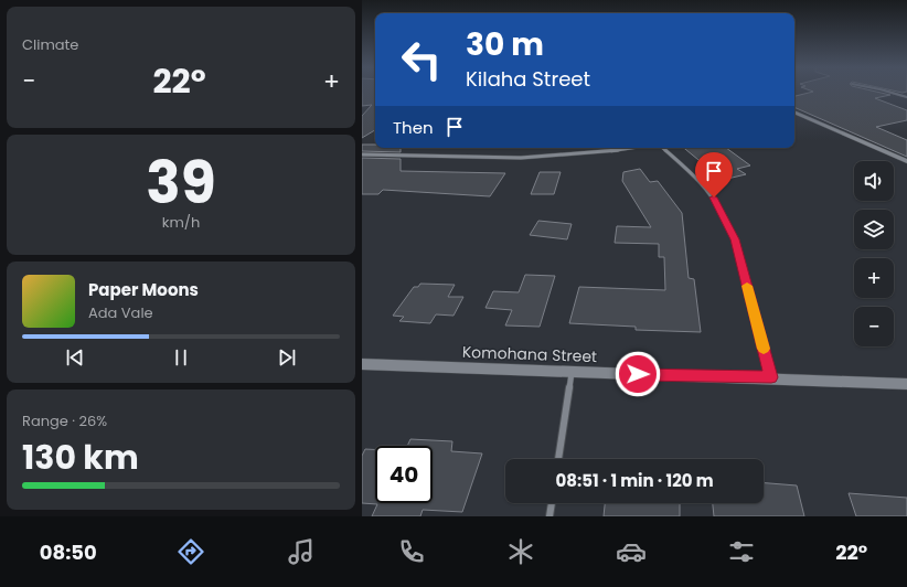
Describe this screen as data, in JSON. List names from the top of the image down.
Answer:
{
  "streets": {
    "street": ["Komohana Street"]
  },
  "page": {
    "tile": [
      "Climate",
      ["39", "km/h"],
      ["Range · 26%", "130 km"]
    ],
    "turn": ["30 m", "Kilaha Street"],
    "heat": ["−", "22°", "+"],
    "then": "Then",
    "map_buttons": ["+", "−"],
    "song": ["Paper Moons", "Ada Vale"],
    "limit": "40",
    "trip": "08:51 · 1 min · 120 m",
    "tabs": ["08:50", "22°"]
  }
}
